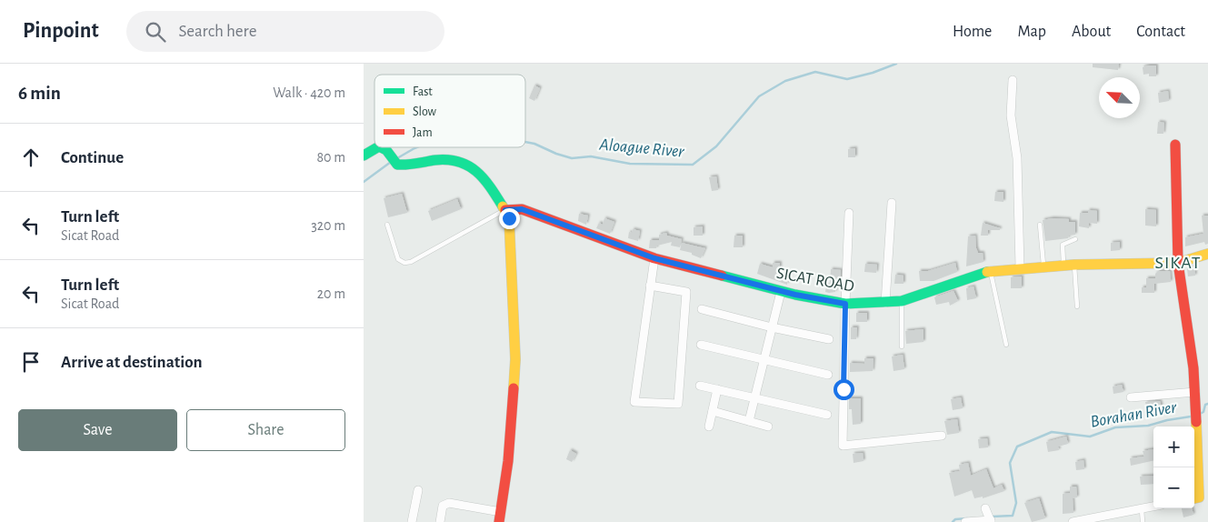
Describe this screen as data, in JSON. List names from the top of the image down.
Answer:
{
  "streets": {
    "street": ["SICAT ROAD"]
  },
  "districts": ["SIKAT"],
  "water": ["Aloague River", "Borahan River"],
  "legend": ["Fast", "Slow", "Jam"],
  "north": "top left",
  "page": {
    "header": "Pinpoint",
    "search": "Search here",
    "nav": [
      "Home",
      "Map",
      "About",
      "Contact"
    ],
    "heading": ["6 min", "Walk · 420 m"],
    "list": [
      ["Continue", "80 m"],
      ["Turn left", "Sicat Road", "320 m"],
      ["Turn left", "Sicat Road", "20 m"],
      "Arrive at destination"
    ],
    "buttons": ["Save", "Share"],
    "map_buttons": ["+", "−"]
  }
}
